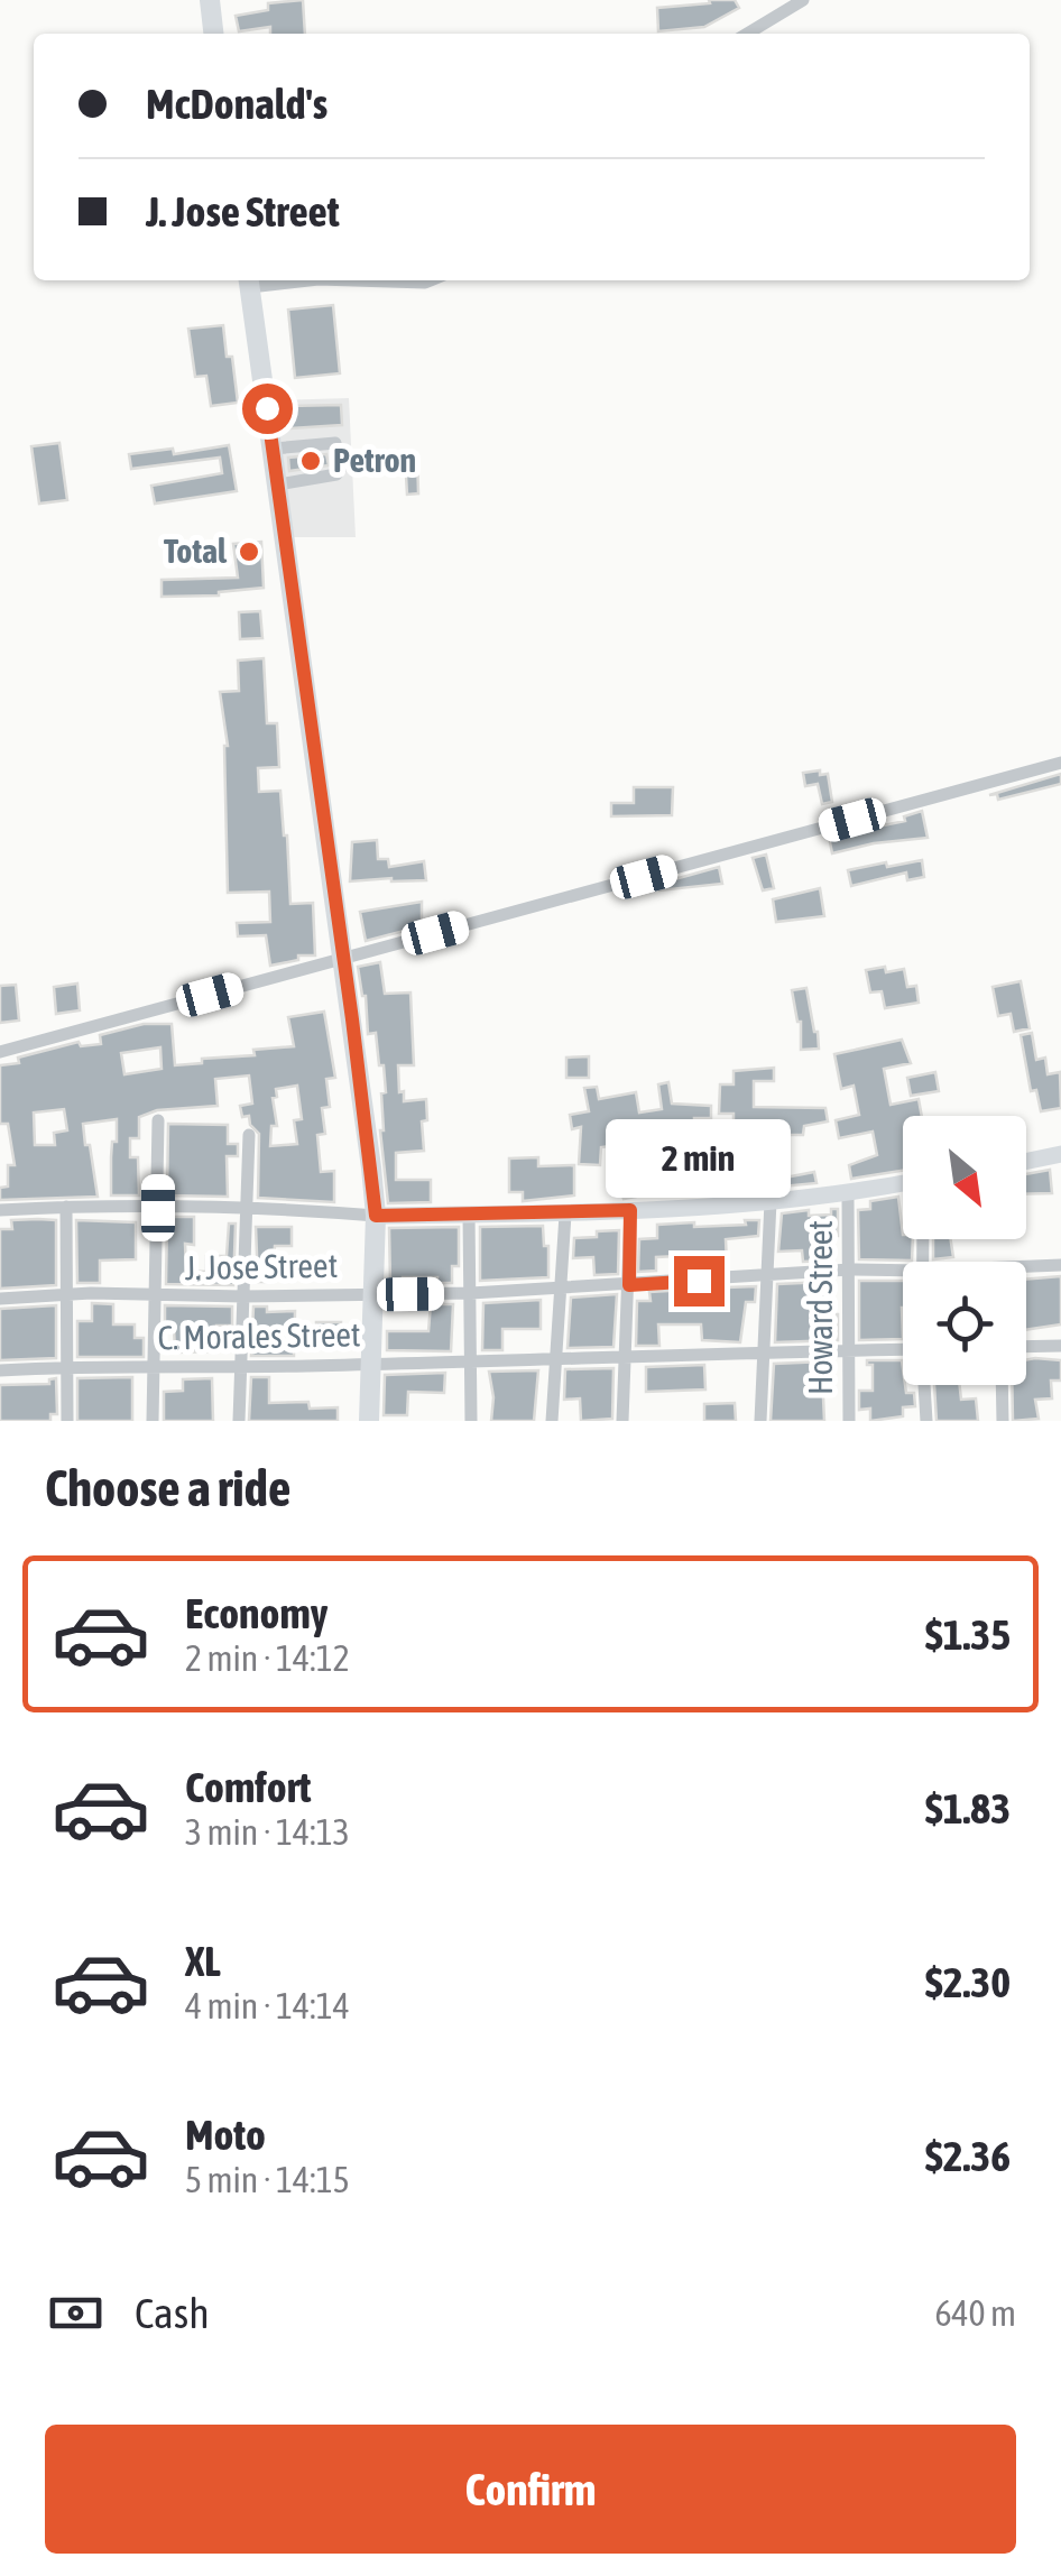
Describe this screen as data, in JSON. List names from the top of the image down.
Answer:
{
  "streets": {
    "street": ["J. Jose Street", "Howard Street", "C. Morales Street"]
  },
  "crossings": [
    ["J. Jose Street", "Howard Street"],
    ["Howard Street", "C. Morales Street"]
  ],
  "places": ["Petron", "Total"],
  "north": "bottom right",
  "page": {
    "banner": ["McDonald's", "J. Jose Street"],
    "bubble": "2 min",
    "heading": "Choose a ride",
    "list": [
      {
        "name": "Economy",
        "note": "2 min · 14:12",
        "value": "$1.35"
      },
      {
        "name": "Comfort",
        "note": "3 min · 14:13",
        "value": "$1.83"
      },
      {
        "name": "XL",
        "note": "4 min · 14:14",
        "value": "$2.30"
      },
      {
        "name": "Moto",
        "note": "5 min · 14:15",
        "value": "$2.36"
      }
    ],
    "pay": ["Cash", "640 m"],
    "buttons": "Confirm"
  }
}
